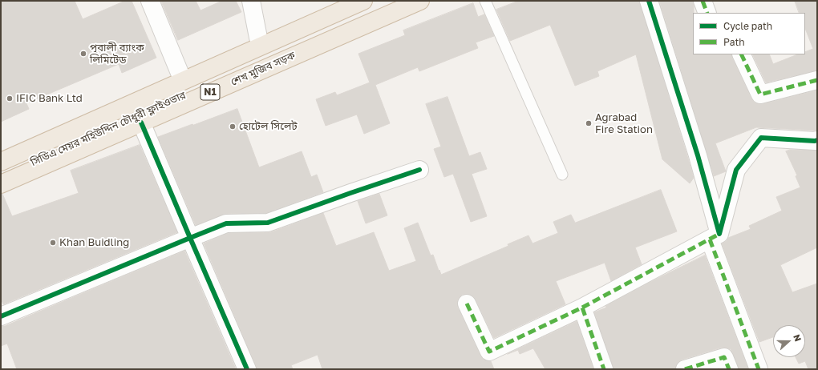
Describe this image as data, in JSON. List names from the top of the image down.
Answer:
{
  "streets": {
    "highway": ["শেখ মুজিব সড়ক", "N1", "সিডিএ মেয়র মহিউদ্দিন চৌধুরী ফ্লাইওভার"]
  },
  "places": [
    "পূবালী ব্যাংক লিমিটেড",
    "IFIC Bank Ltd",
    "Agrabad Fire Station",
    "হোটেল সিলেট",
    "Khan Buidling"
  ],
  "legend": ["Cycle path", "Path"],
  "north": "right"
}
